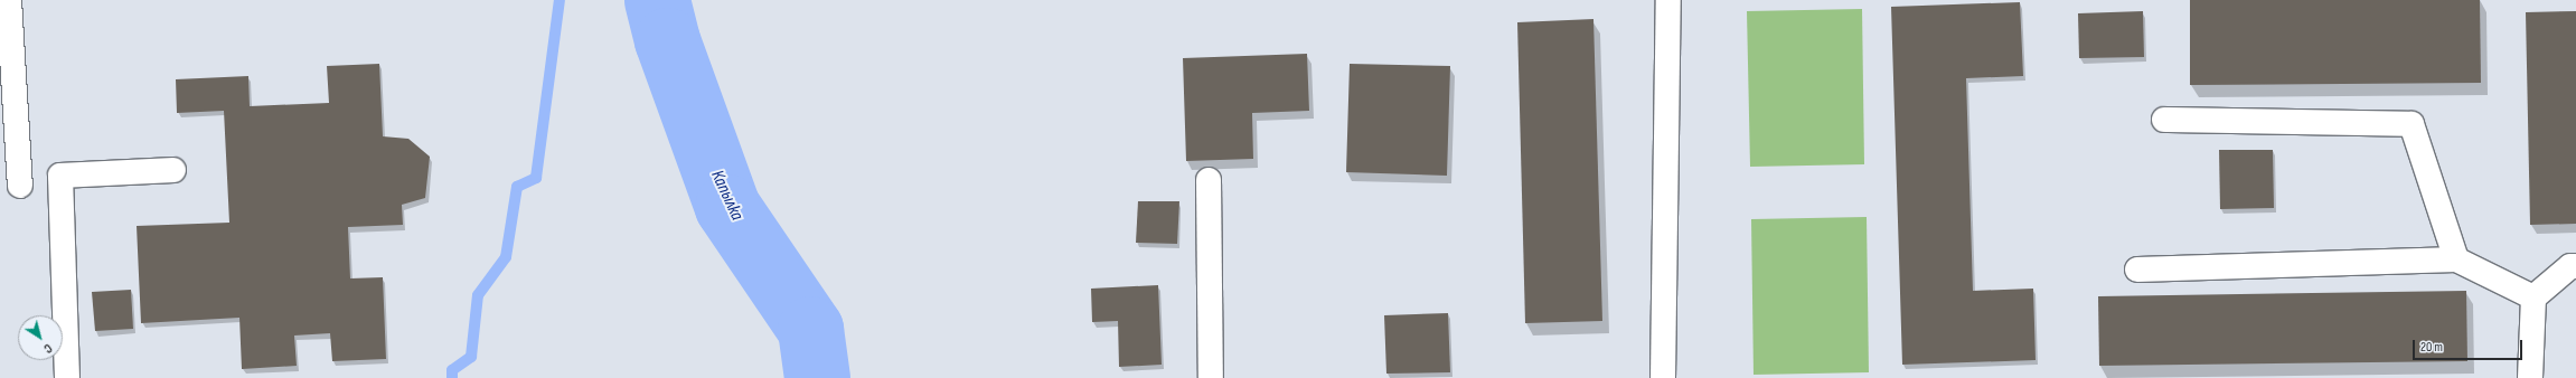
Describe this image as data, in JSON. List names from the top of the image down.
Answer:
{
  "water": ["Капылка"],
  "scale_bar": "20 m",
  "north": "bottom right"
}
